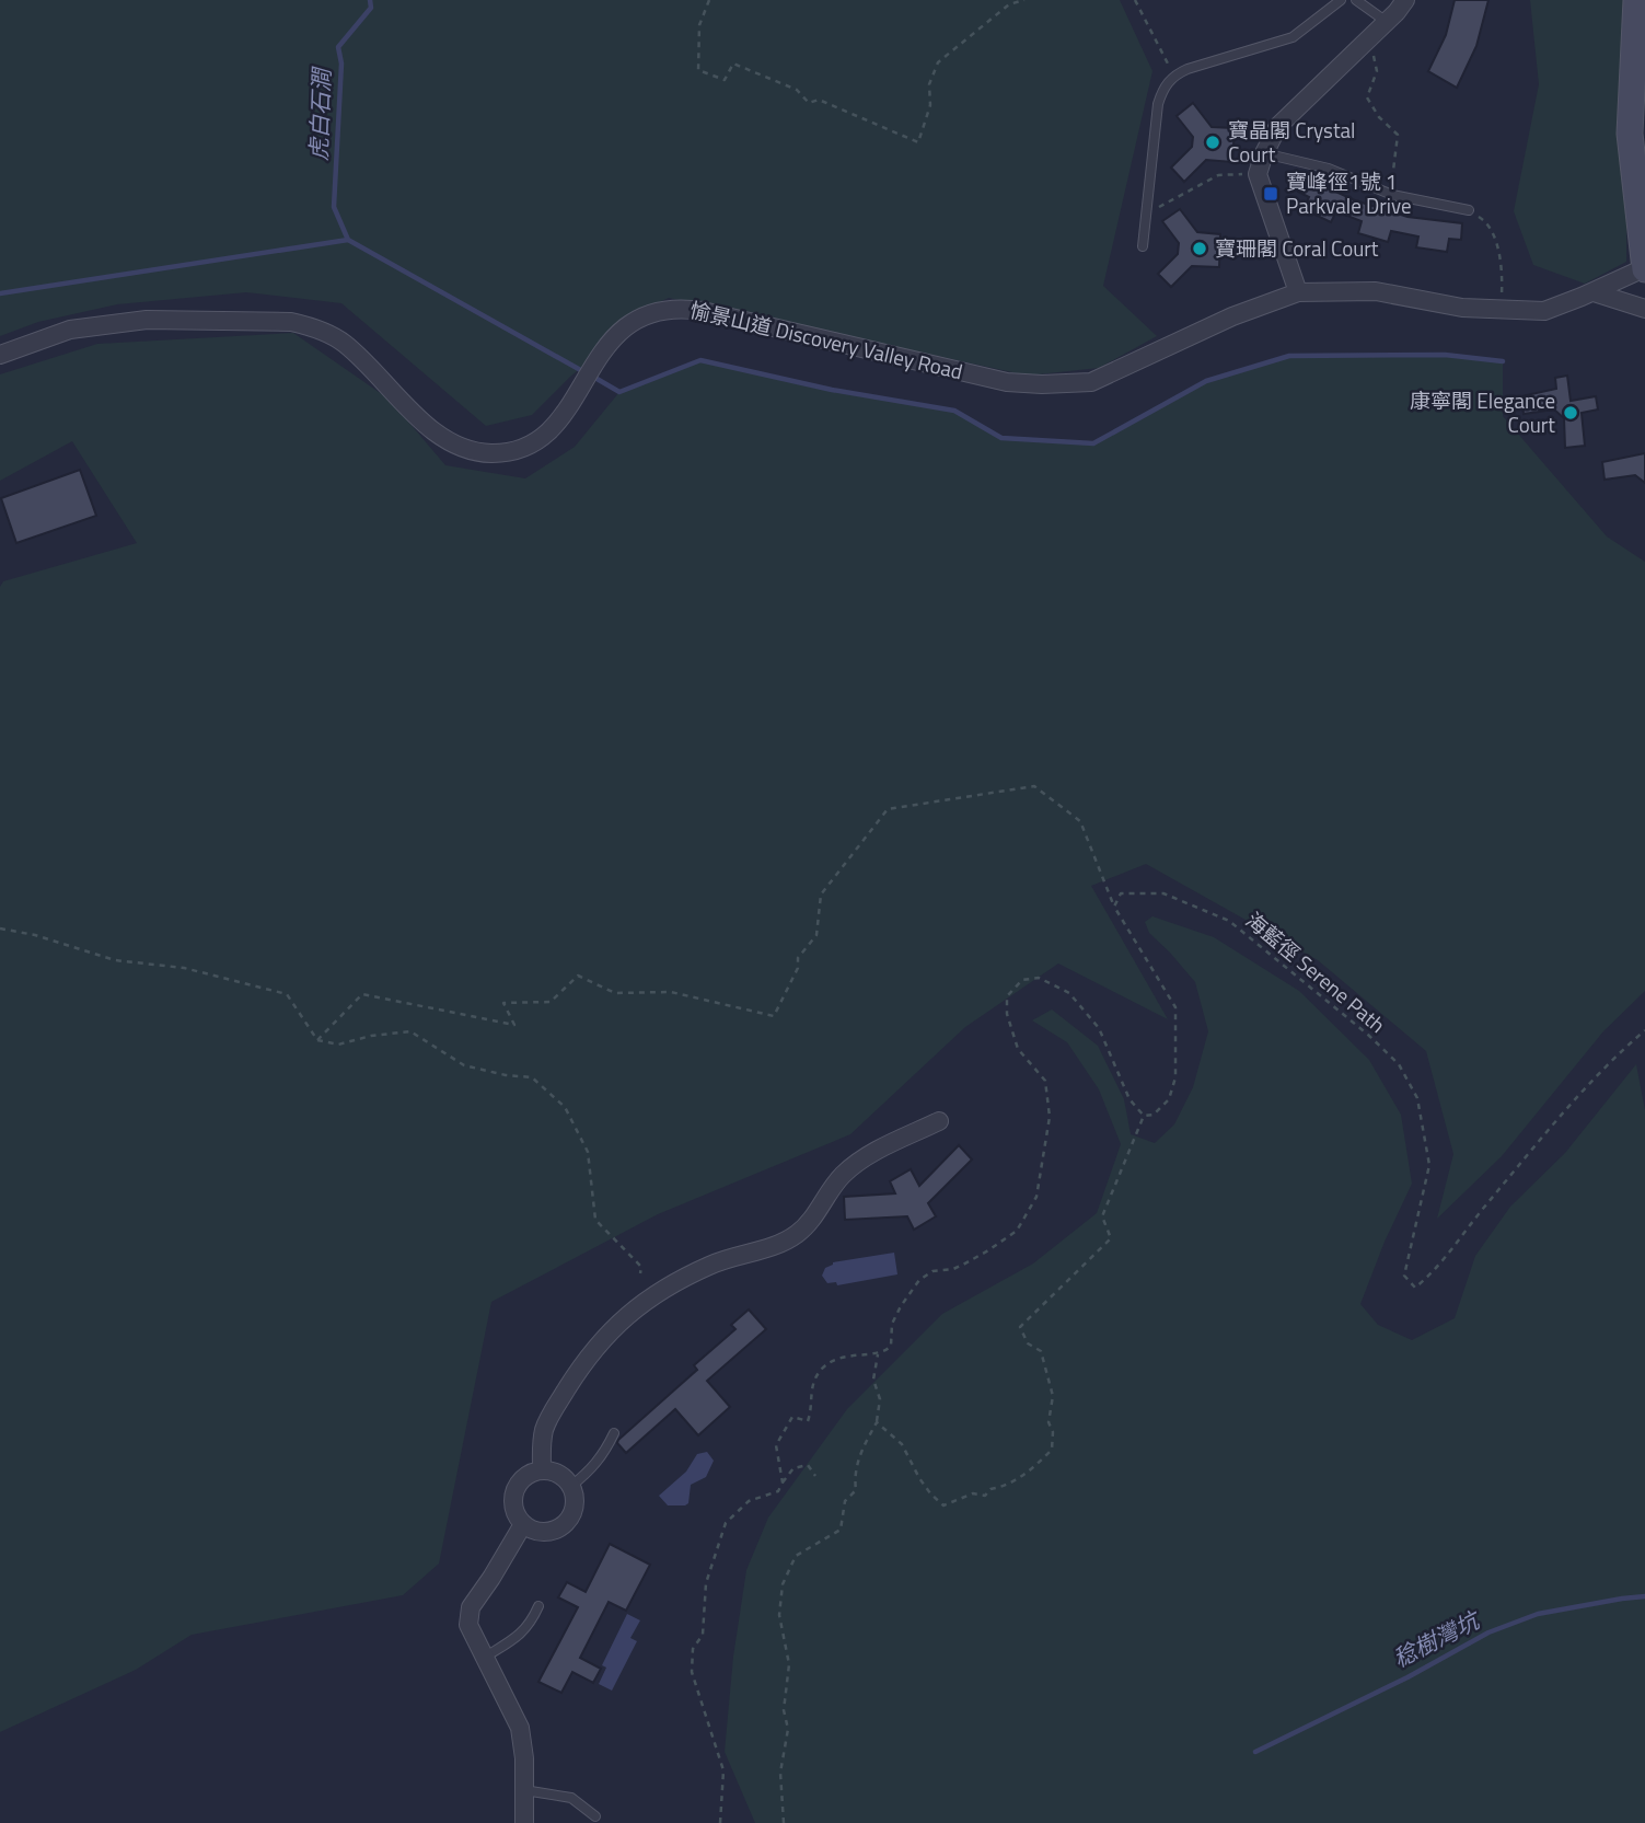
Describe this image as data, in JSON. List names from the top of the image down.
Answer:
{
  "streets": {
    "street": ["愉景山道 Discovery Valley Road"],
    "path": ["海藍徑 Serene Path"]
  },
  "water": ["虎白石澗", "稔樹灣坑"],
  "places": {
    "other": ["寶晶閣 Crystal Court", "寶珊閣 Coral Court", "康寧閣 Elegance Court"],
    "transit": ["寶峰徑1號 1 Parkvale Drive"]
  }
}
